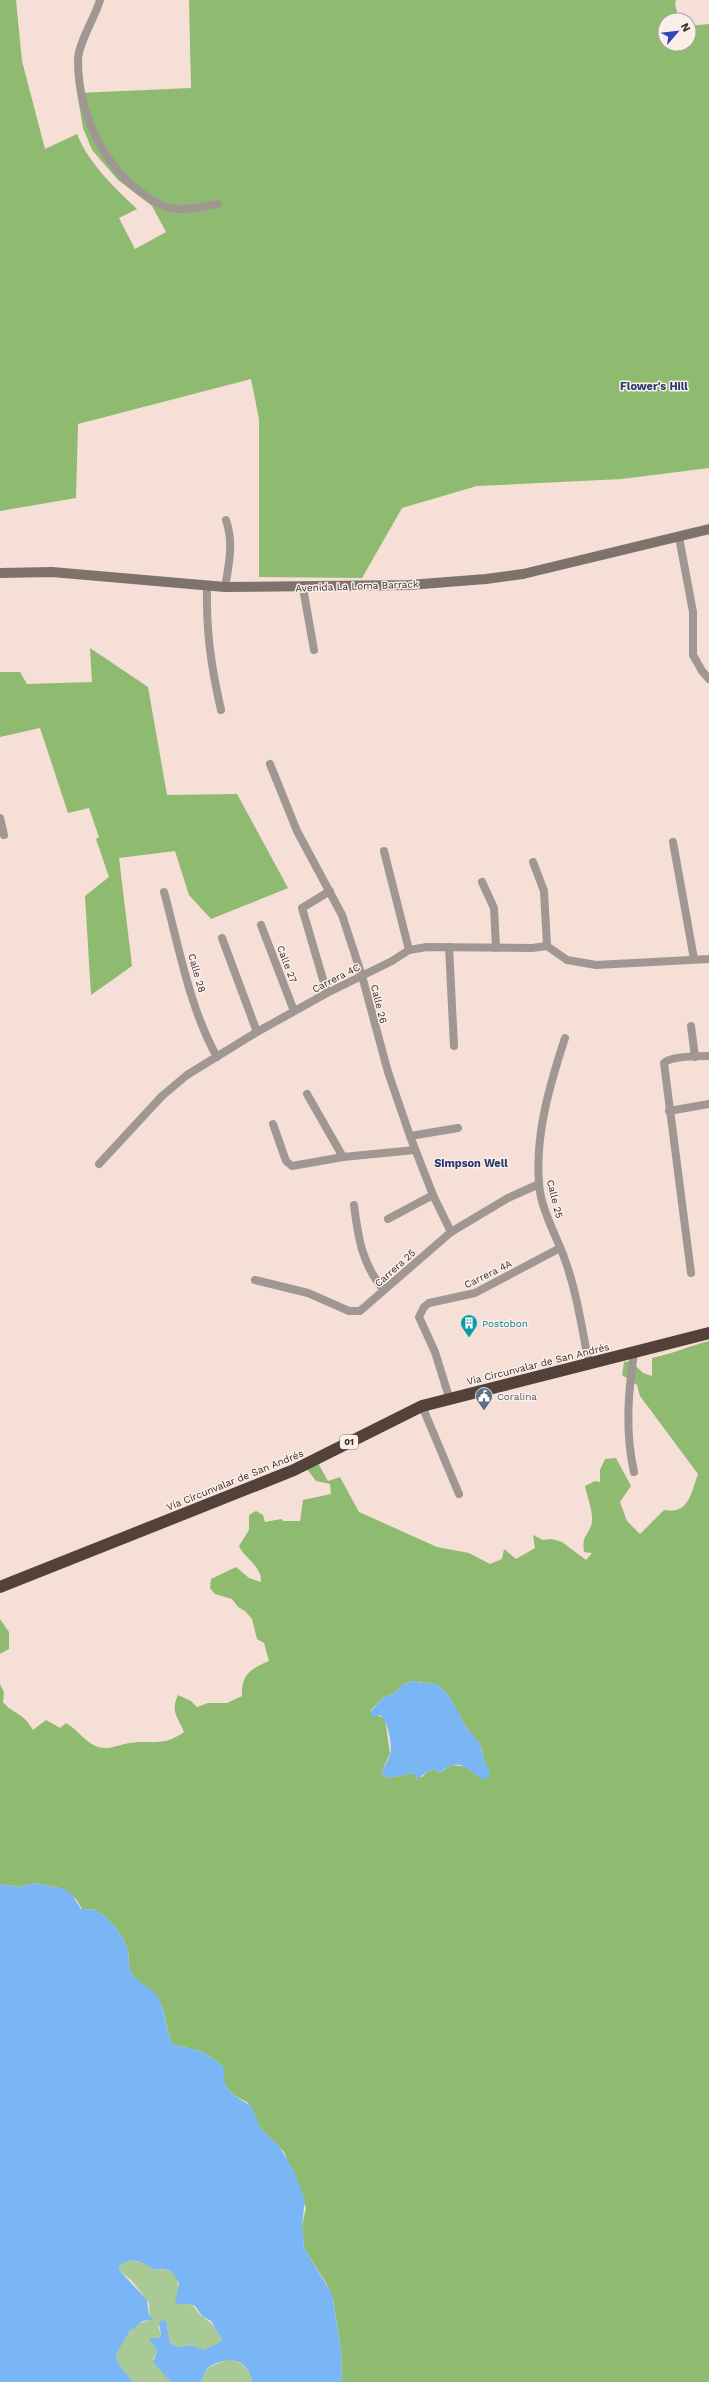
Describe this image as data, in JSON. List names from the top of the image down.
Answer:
{
  "streets": {
    "highway": ["Vía Circunvalar de San Andrés", "01"],
    "main road": ["Avenida La Loma Barrack"],
    "street": [
      "Calle 27",
      "Calle 28",
      "Carrera 4C",
      "Calle 26",
      "Calle 25",
      "Carrera 25",
      "Carrera 4A"
    ]
  },
  "crossings": [
    ["Calle 27", "Carrera 4C"],
    ["Calle 28", "Carrera 4C"],
    ["Carrera 4C", "Calle 26"],
    ["Calle 26", "Carrera 25"],
    ["Calle 25", "Carrera 25"],
    ["Calle 25", "Carrera 4A"],
    ["Calle 25", "Vía Circunvalar de San Andrés"],
    ["Carrera 4A", "Vía Circunvalar de San Andrés"]
  ],
  "districts": ["Flower's Hill", "Simpson Well"],
  "places": {
    "building": ["Postobon"],
    "public building": ["Coralina"]
  },
  "north": "top right"
}
